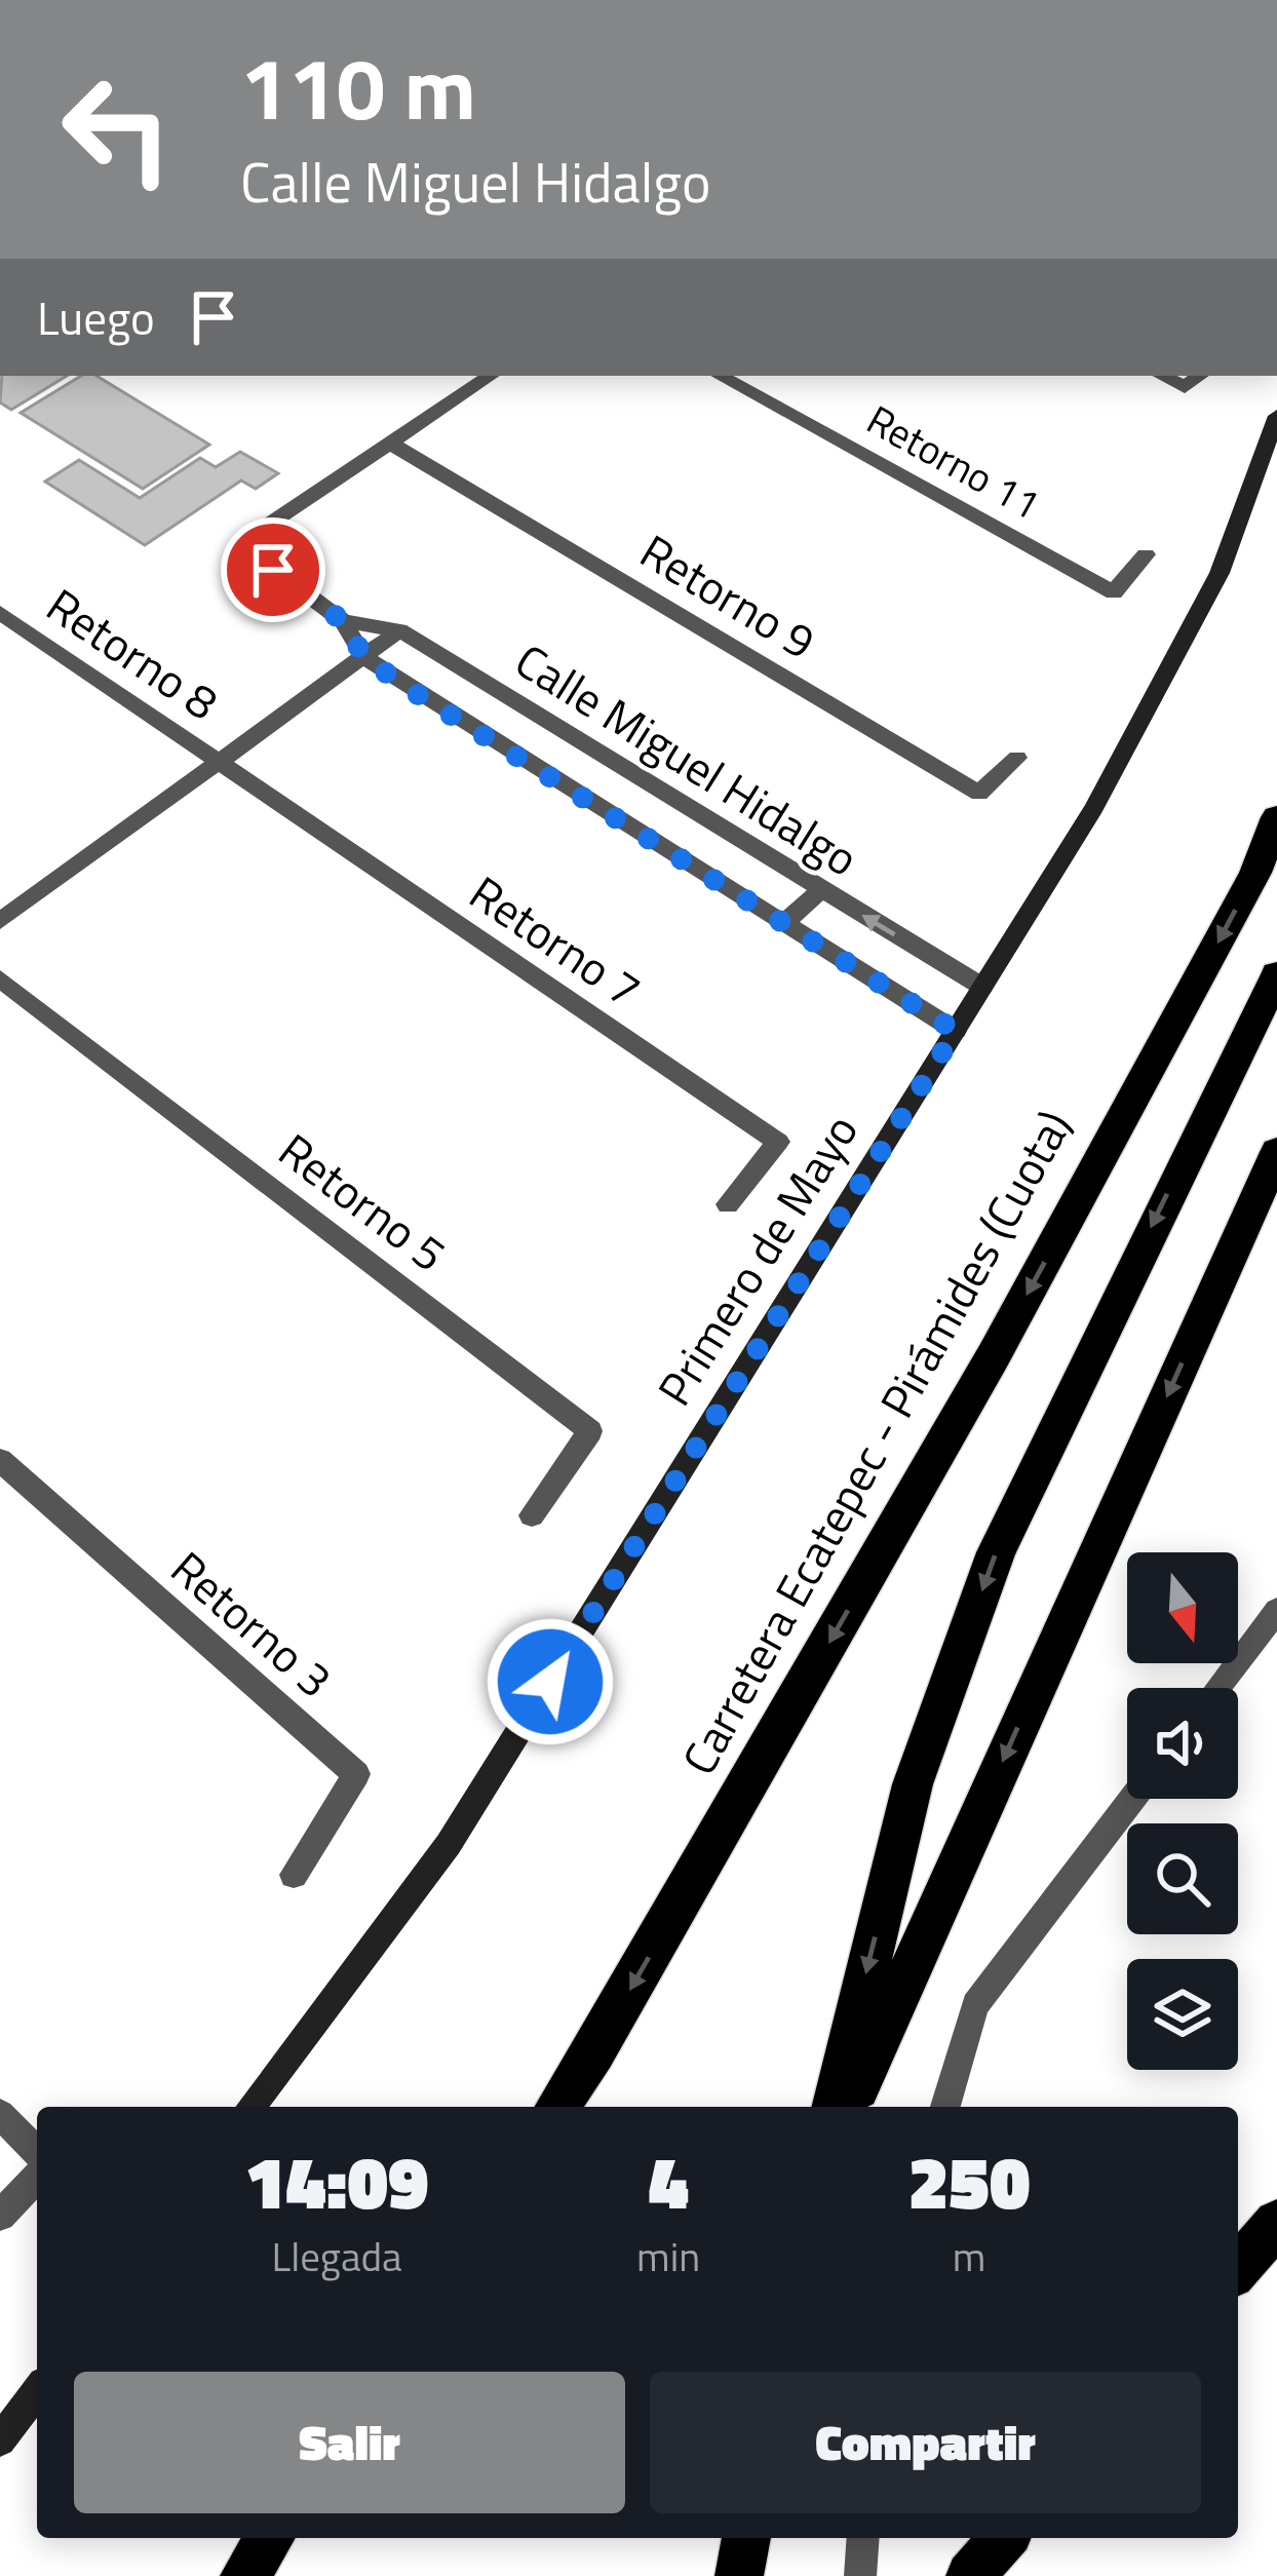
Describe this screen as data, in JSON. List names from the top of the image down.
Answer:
{
  "streets": {
    "highway": ["Carretera Ecatepec - Pirámides (Cuota)"],
    "main road": ["Primero de Mayo"],
    "street": [
      "Retorno 11",
      "Retorno 9",
      "Retorno 8",
      "Calle Miguel Hidalgo",
      "Retorno 7",
      "Retorno 5",
      "Retorno 3"
    ]
  },
  "crossings": [
    ["Retorno 9", "Calle Miguel Hidalgo"],
    ["Retorno 8", "Retorno 7"],
    ["Calle Miguel Hidalgo", "Primero de Mayo"]
  ],
  "north": "bottom",
  "page": {
    "turn": ["110 m", "Calle Miguel Hidalgo"],
    "then": "Luego",
    "eta": [
      "14:09",
      "Llegada",
      "4",
      "min",
      "250",
      "m"
    ],
    "buttons": ["Salir", "Compartir"]
  }
}
